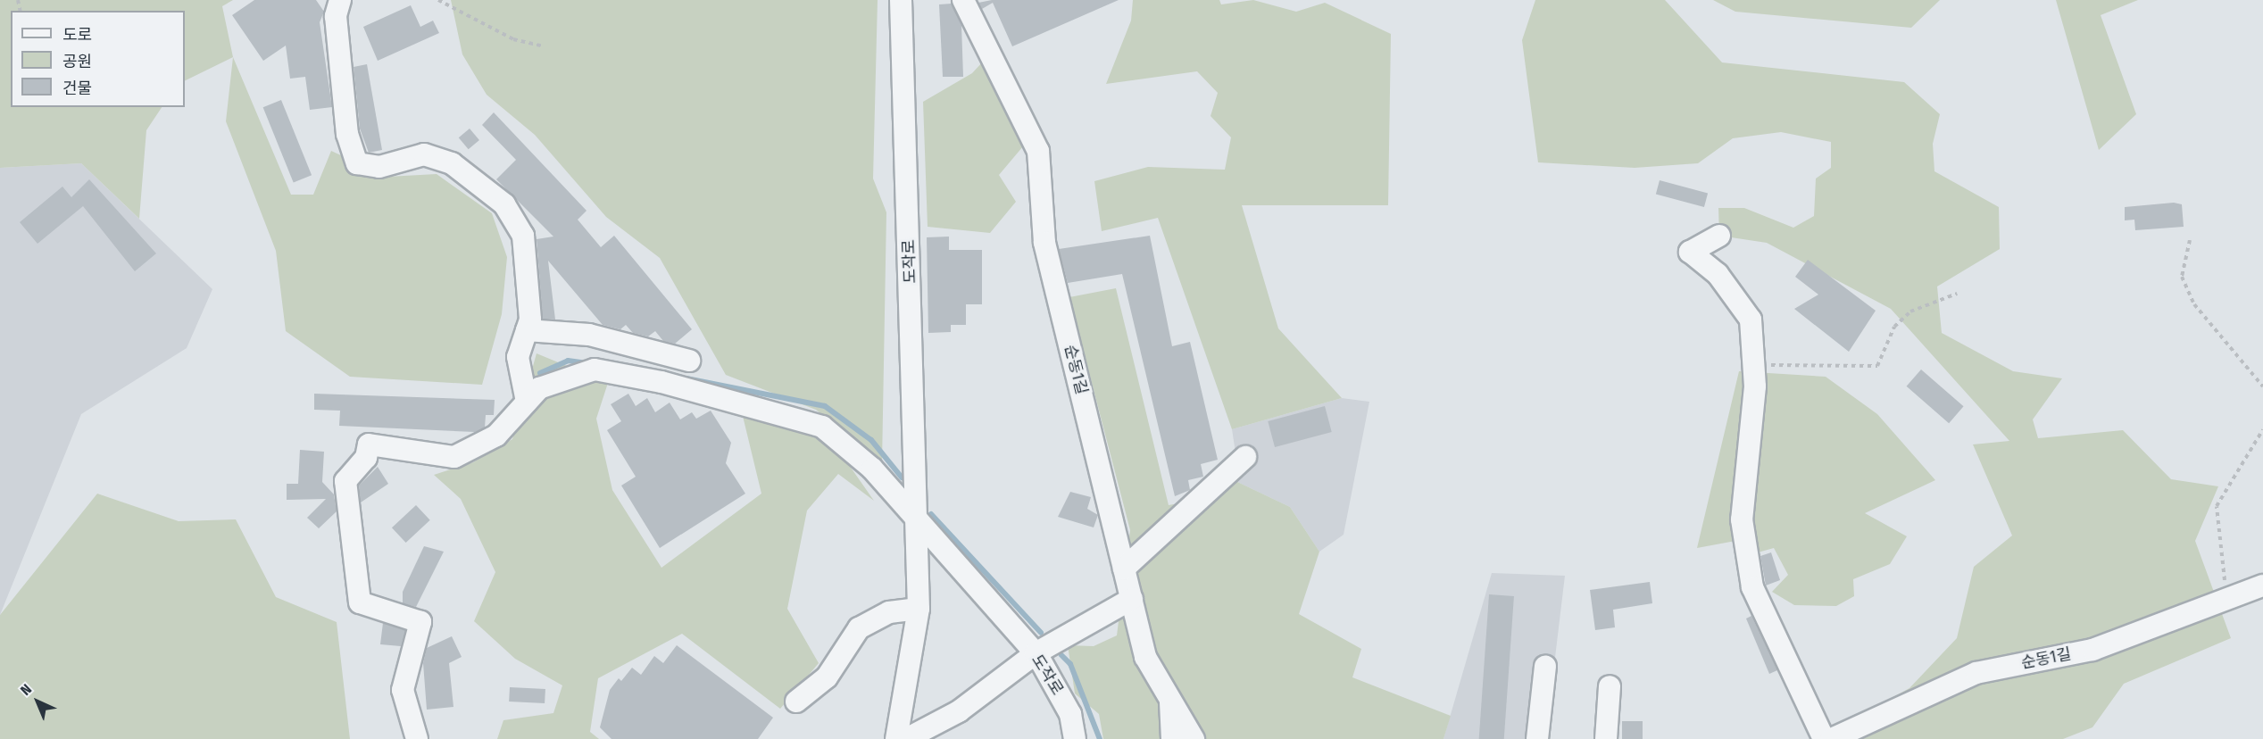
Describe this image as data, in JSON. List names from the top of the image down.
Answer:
{
  "streets": {
    "street": ["도작로", "순동1길"]
  },
  "legend": ["도로", "공원", "건물"],
  "north": "top left"
}
